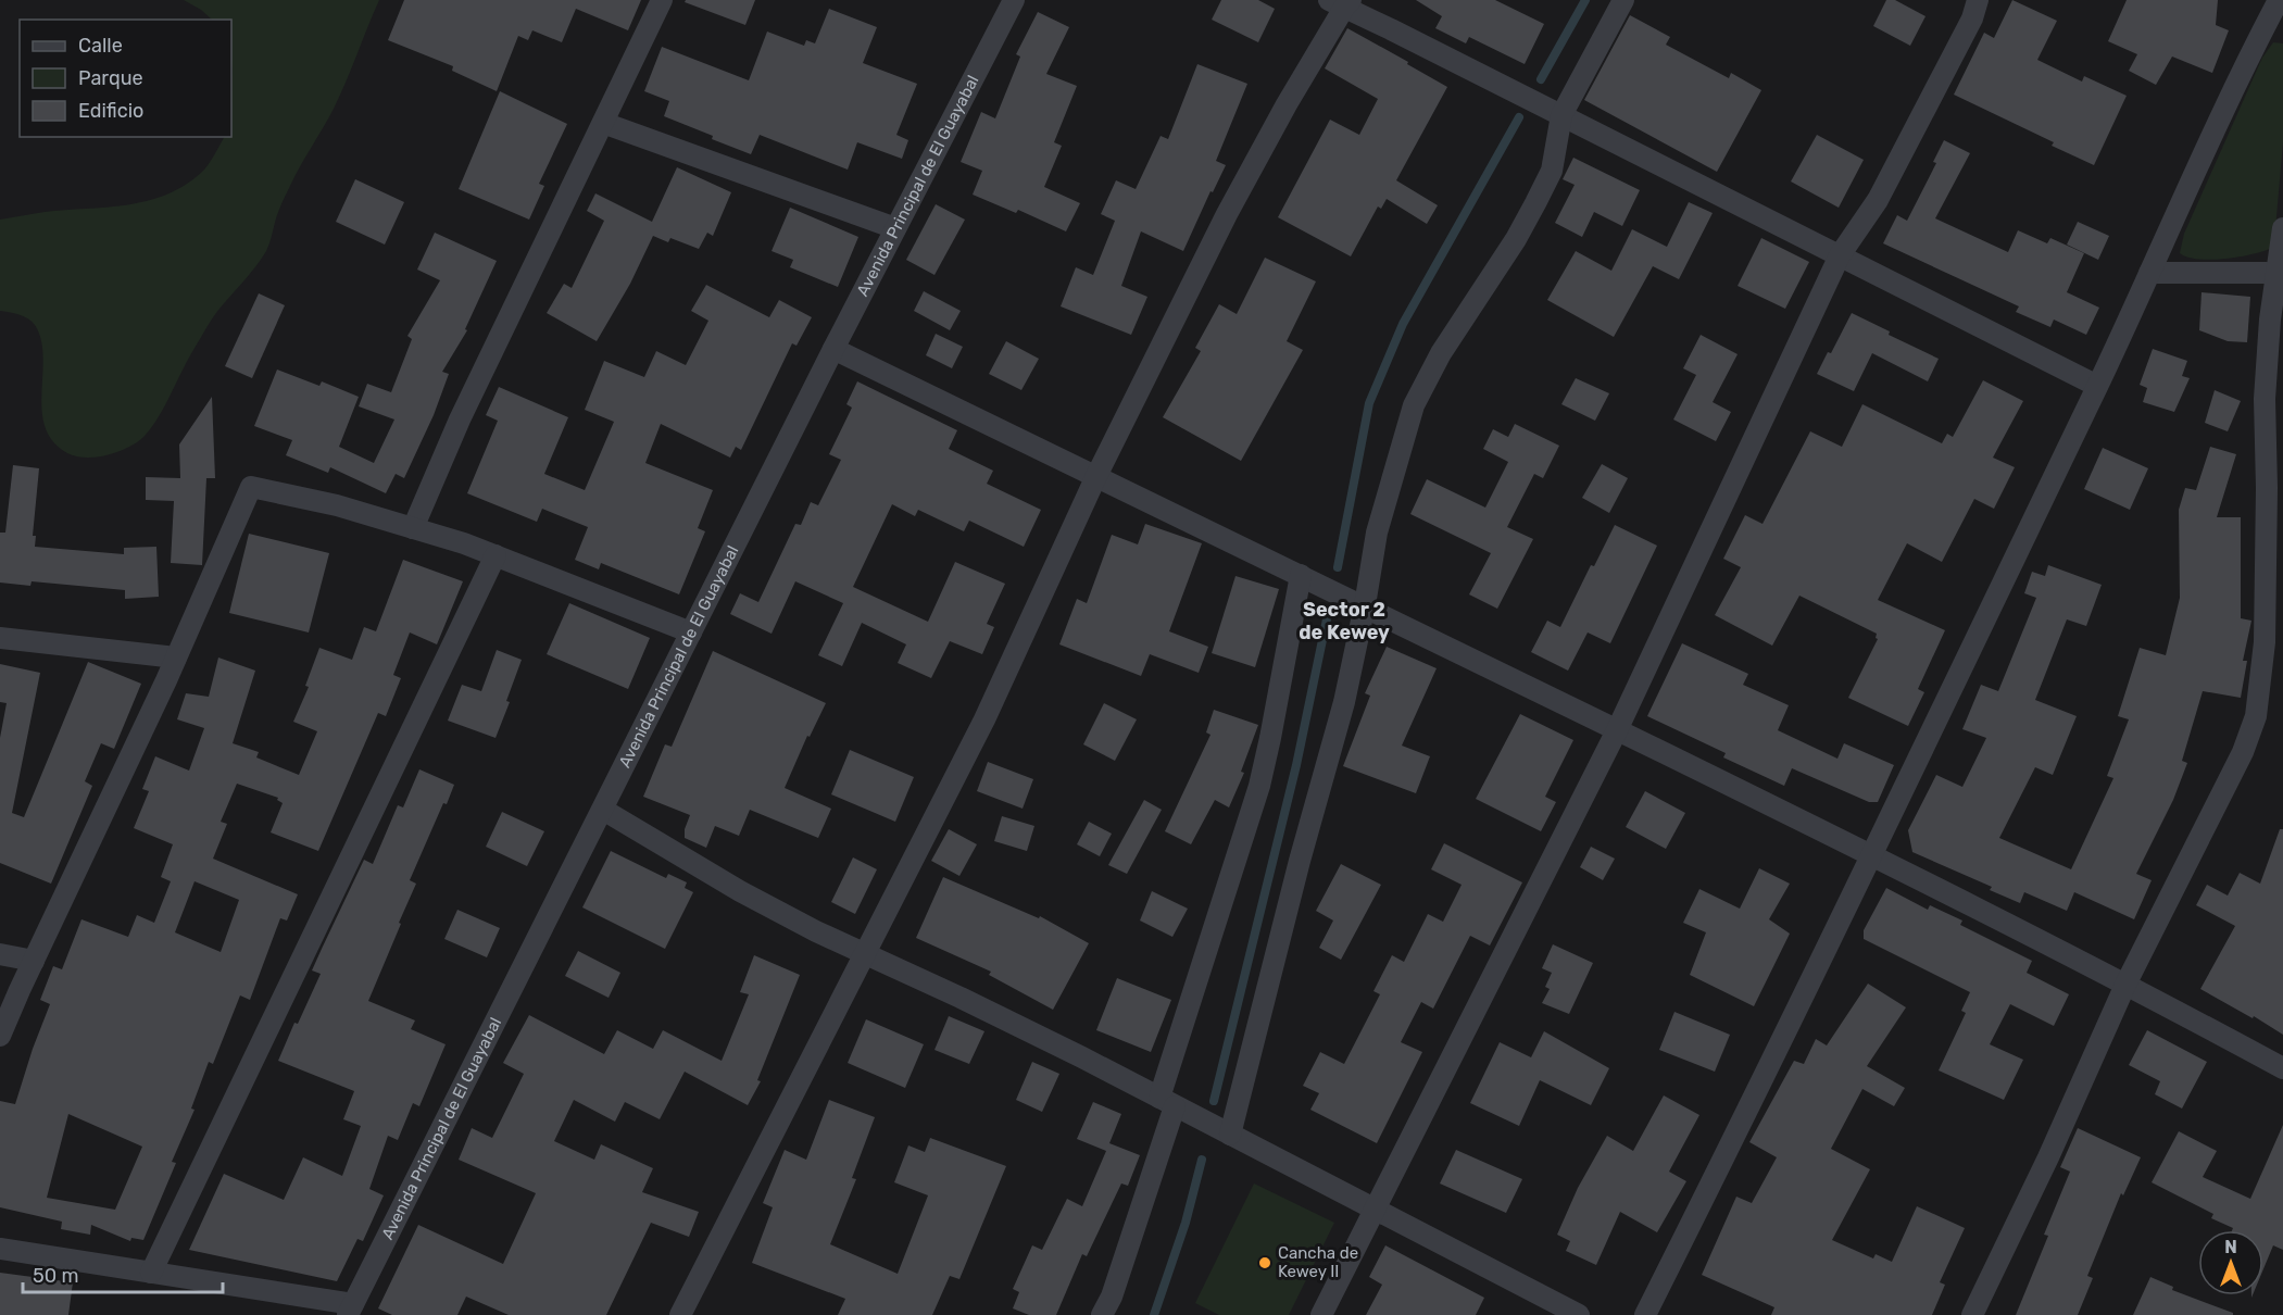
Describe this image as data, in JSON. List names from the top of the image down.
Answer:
{
  "streets": {
    "street": ["Avenida Principal de El Guayabal"]
  },
  "districts": ["Sector 2 de Kewey"],
  "places": ["Cancha de Kewey II"],
  "legend": ["Calle", "Parque", "Edificio"],
  "scale_bar": "50 m",
  "north": "top"
}
